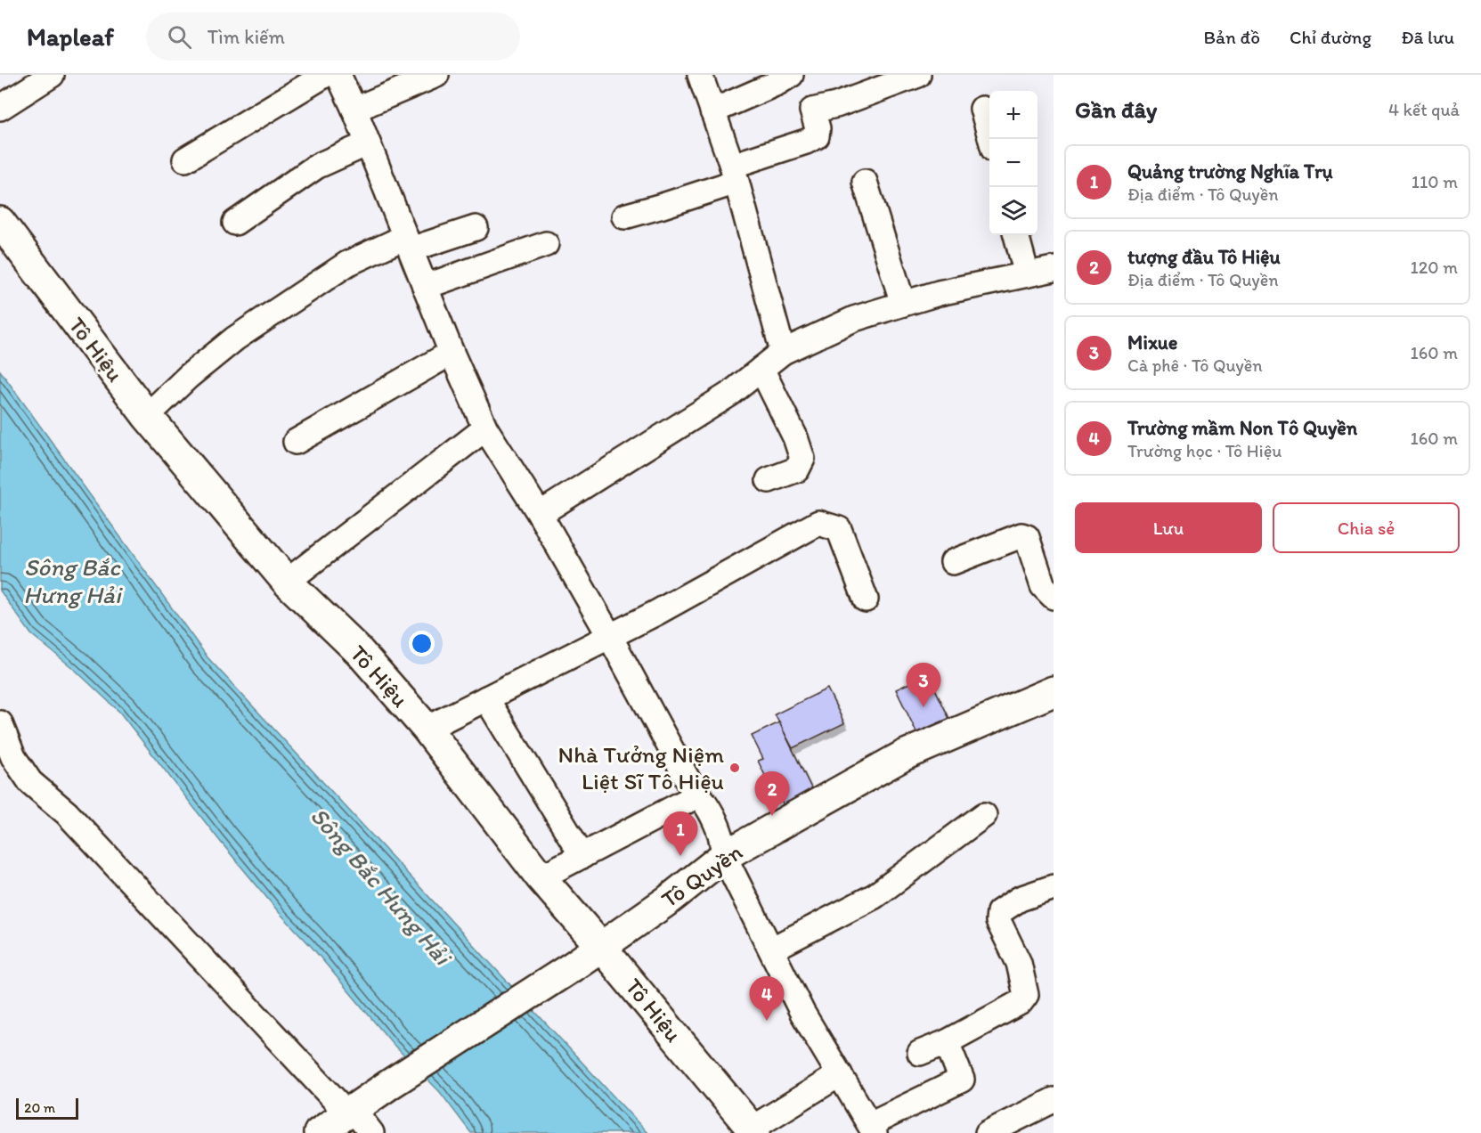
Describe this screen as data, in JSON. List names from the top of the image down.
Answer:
{
  "streets": {
    "main road": ["Tô Hiệu", "Tô Quyền"]
  },
  "crossings": [
    ["Tô Hiệu", "Tô Quyền"]
  ],
  "water": ["Sông Bắc Hưng Hải"],
  "places": ["Nhà Tưởng Niệm Liệt Sĩ Tô Hiệu"],
  "scale_bar": "20 m",
  "page": {
    "header": "Mapleaf",
    "search": "Tìm kiếm",
    "nav": ["Bản đồ", "Chỉ đường", "Đã lưu"],
    "heading": ["Gần đây", "4 kết quả"],
    "map_buttons": ["+", "−"],
    "list": [
      {
        "mark": "1",
        "name": "Quảng trường Nghĩa Trụ",
        "note": "Địa điểm · Tô Quyền",
        "value": "110 m"
      },
      {
        "mark": "2",
        "name": "tượng đầu Tô Hiệu",
        "note": "Địa điểm · Tô Quyền",
        "value": "120 m"
      },
      {
        "mark": "3",
        "name": "Mixue",
        "note": "Cà phê · Tô Quyền",
        "value": "160 m"
      },
      {
        "mark": "4",
        "name": "Trường mầm Non Tô Quyền",
        "note": "Trường học · Tô Hiệu",
        "value": "160 m"
      }
    ],
    "buttons": ["Lưu", "Chia sẻ"],
    "pins": [
      "3",
      "2",
      "1",
      "4"
    ],
    "scale": "20 m"
  }
}
